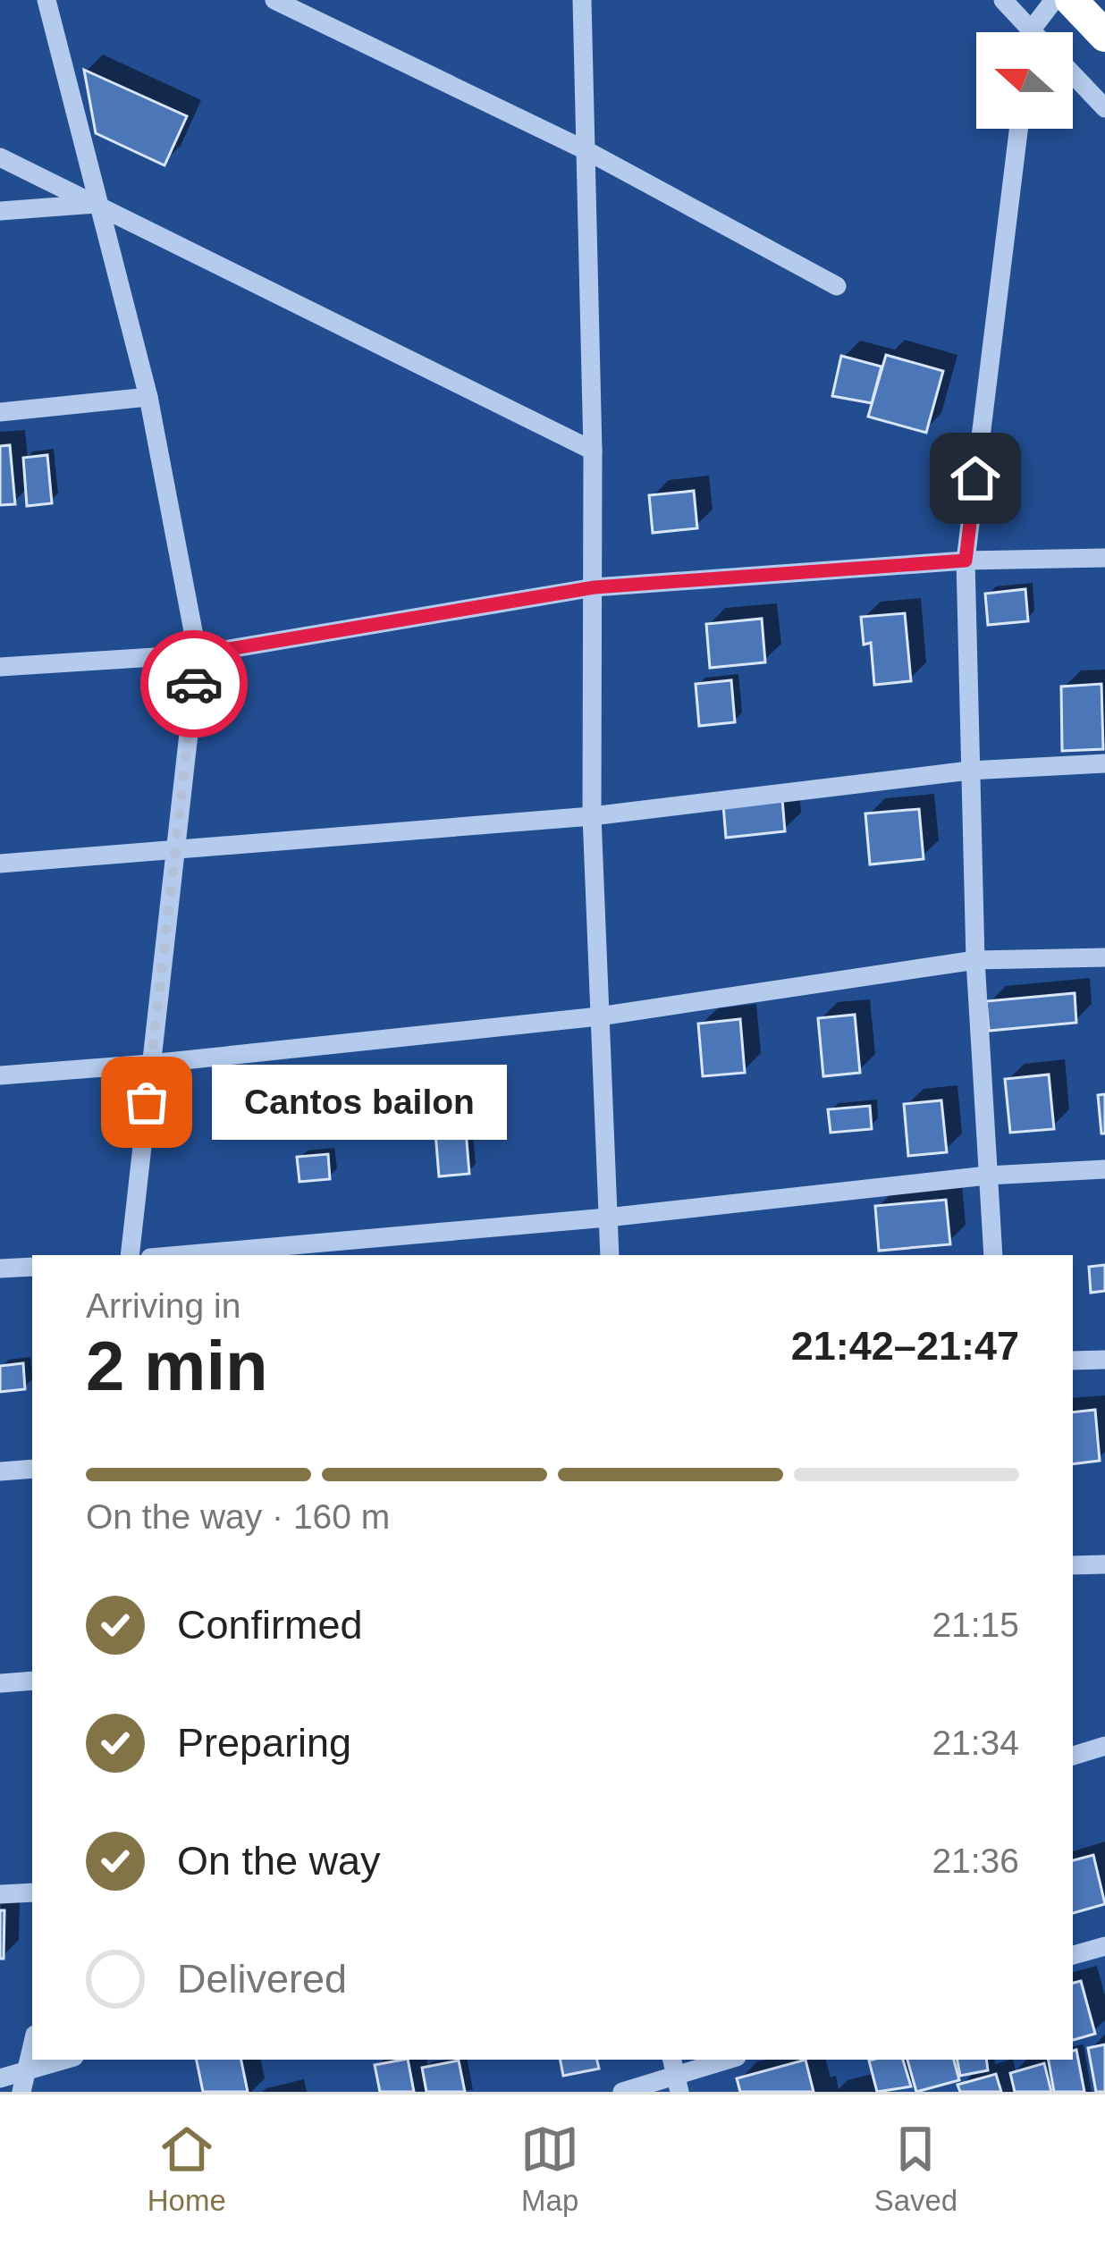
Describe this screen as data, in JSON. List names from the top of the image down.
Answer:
{
  "places": ["Cantos bailon"],
  "north": "left",
  "page": {
    "bubble": "Cantos bailon",
    "heading": ["2 min", "Arriving in", "21:42–21:47"],
    "bar": "On the way · 160 m",
    "list": [
      ["Confirmed", "21:15"],
      ["Preparing", "21:34"],
      ["On the way", "21:36"],
      "Delivered"
    ],
    "tabs": ["Home", "Map", "Saved"]
  }
}
